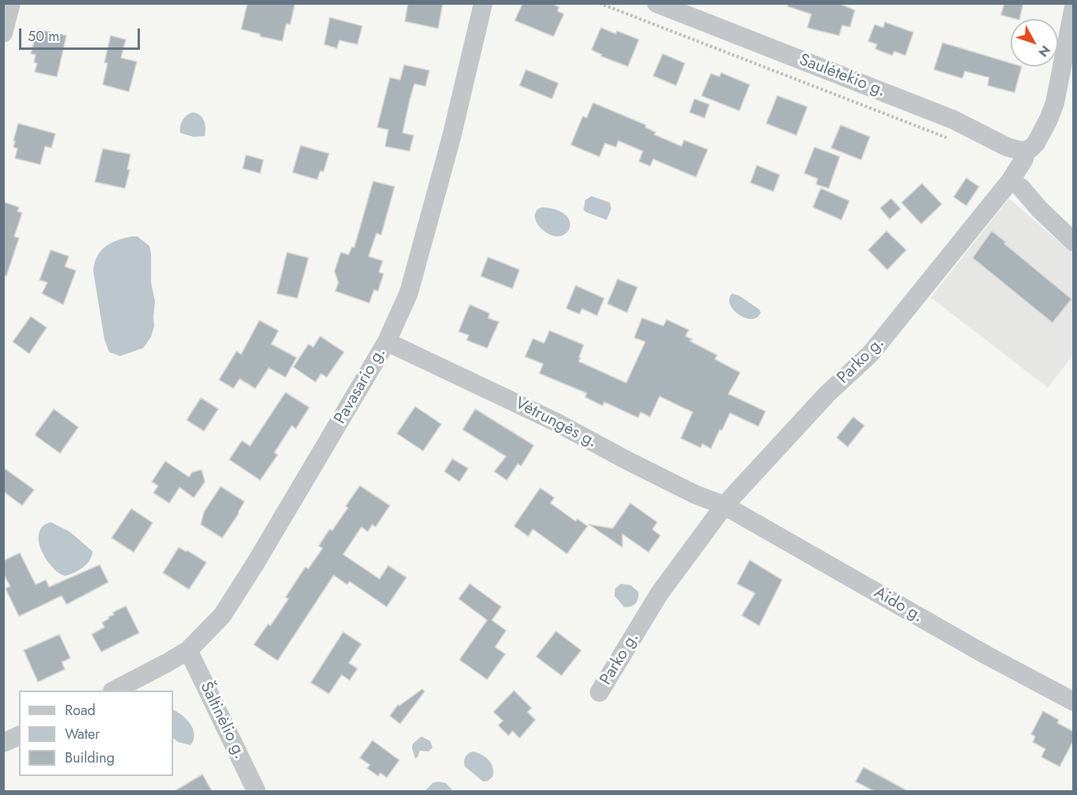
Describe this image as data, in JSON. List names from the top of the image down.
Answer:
{
  "streets": {
    "street": [
      "Saulėtekio g.",
      "Parko g.",
      "Pavasario g.",
      "Vėtrungės g.",
      "Aido g.",
      "Šaltinėlio g."
    ]
  },
  "crossings": [
    ["Saulėtekio g.", "Parko g."],
    ["Parko g.", "Vėtrungės g."],
    ["Parko g.", "Aido g."],
    ["Pavasario g.", "Vėtrungės g."],
    ["Pavasario g.", "Šaltinėlio g."],
    ["Vėtrungės g.", "Aido g."]
  ],
  "legend": ["Road", "Water", "Building"],
  "scale_bar": "50 m",
  "north": "bottom right"
}
